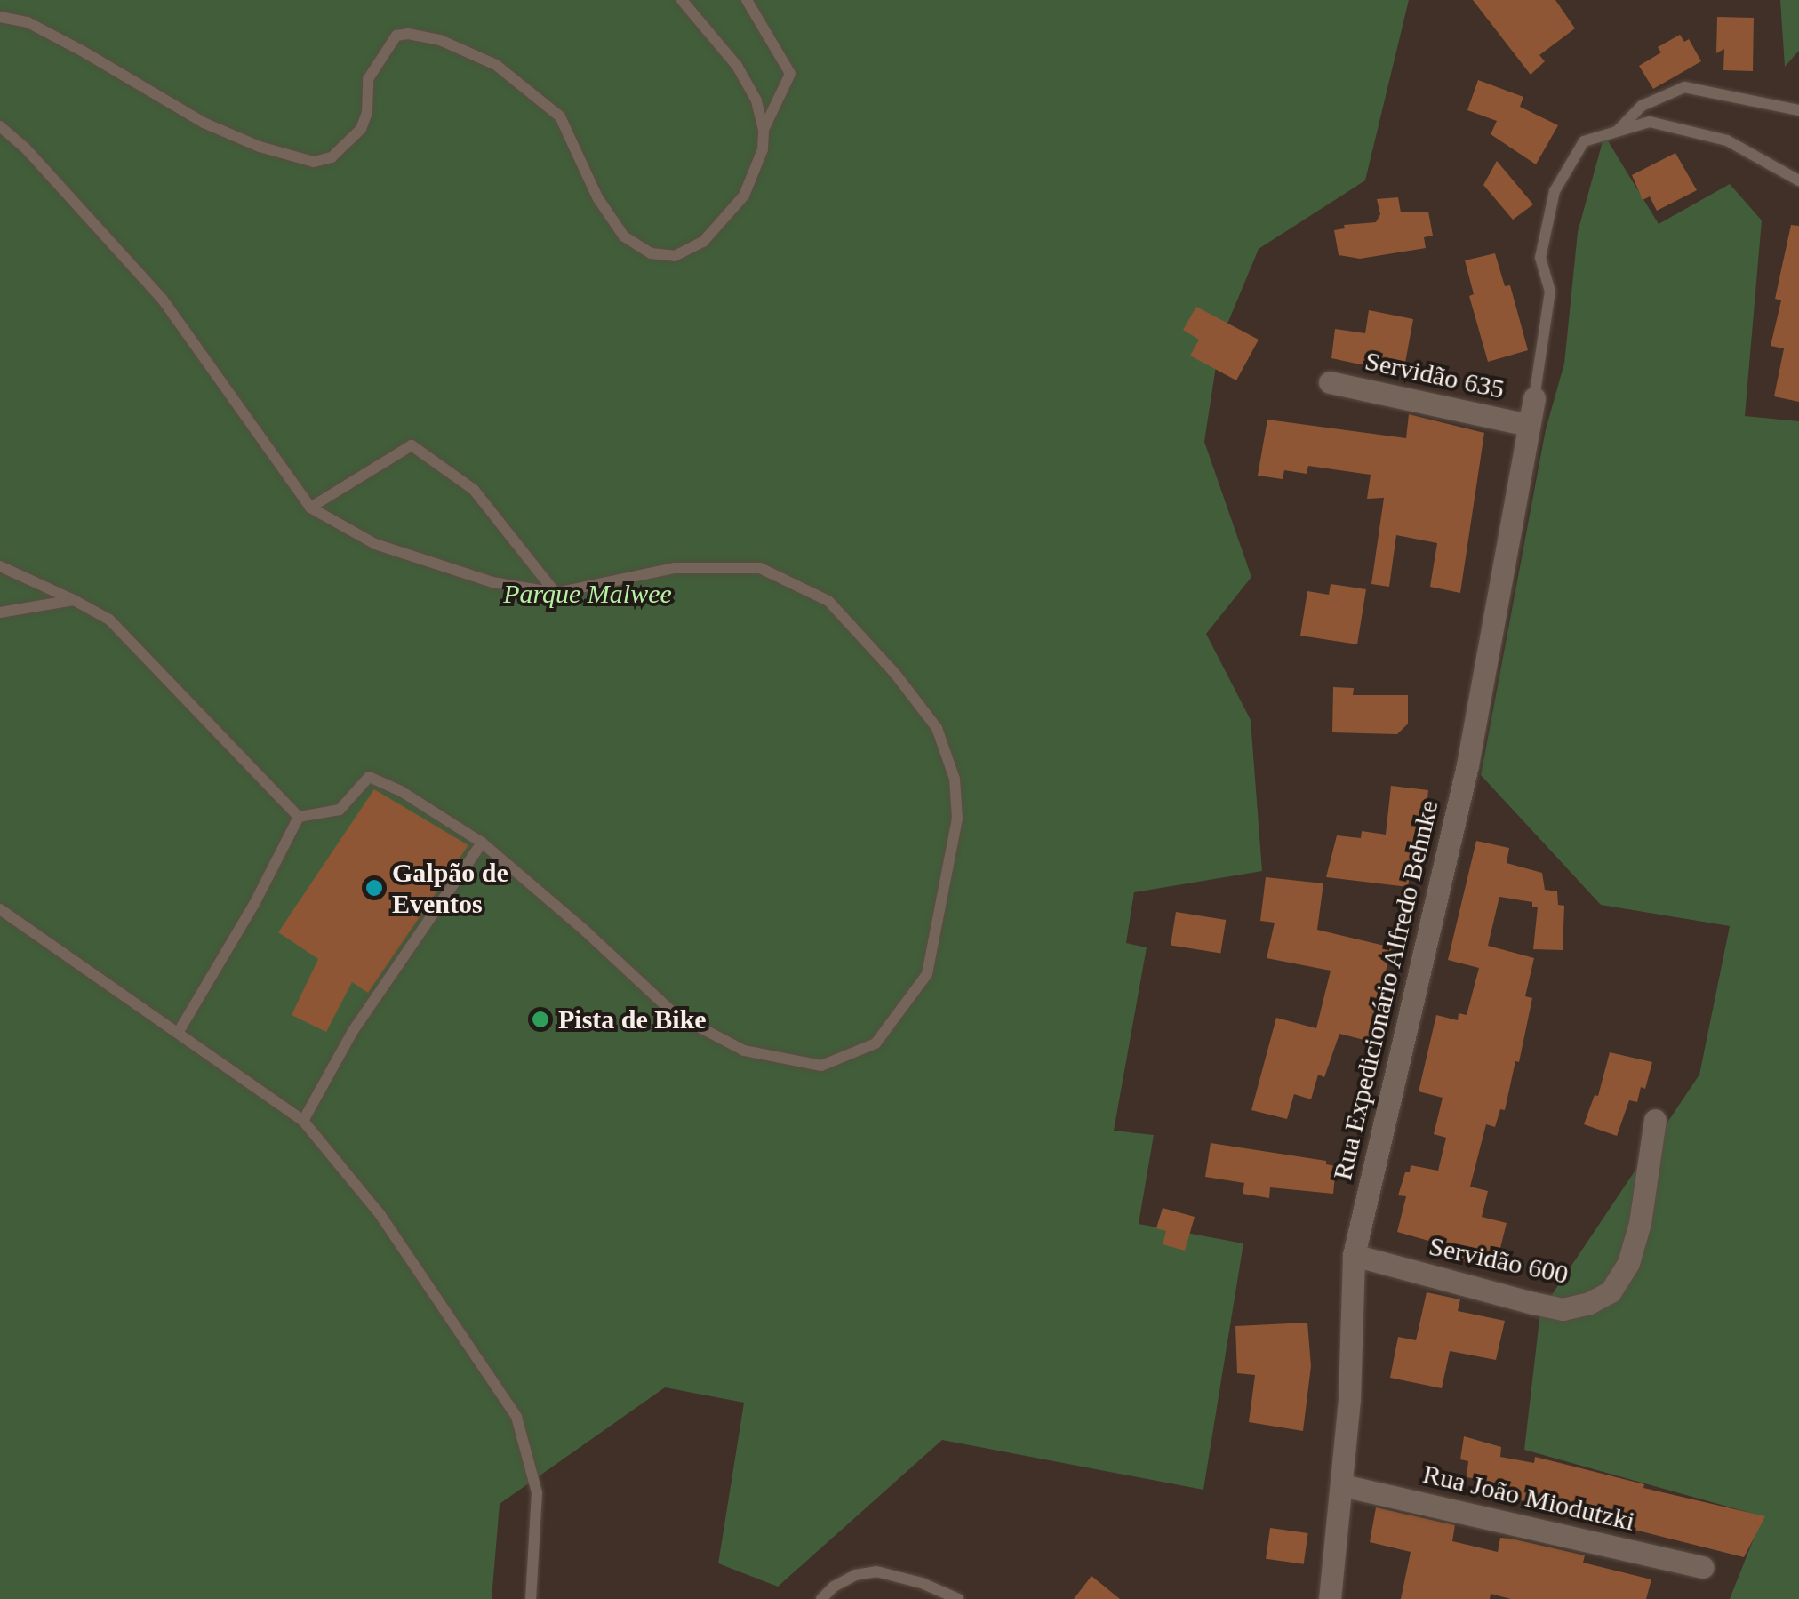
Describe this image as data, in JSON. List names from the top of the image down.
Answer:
{
  "streets": {
    "street": [
      "Servidão 635",
      "Rua Expedicionário Alfredo Behnke",
      "Servidão 600",
      "Rua João Miodutzki"
    ]
  },
  "crossings": [
    ["Servidão 635", "Rua Expedicionário Alfredo Behnke"],
    ["Rua Expedicionário Alfredo Behnke", "Servidão 600"],
    ["Rua Expedicionário Alfredo Behnke", "Rua João Miodutzki"]
  ],
  "parks": ["Parque Malwee"],
  "places": ["Galpão de Eventos", "Pista de Bike"]
}
